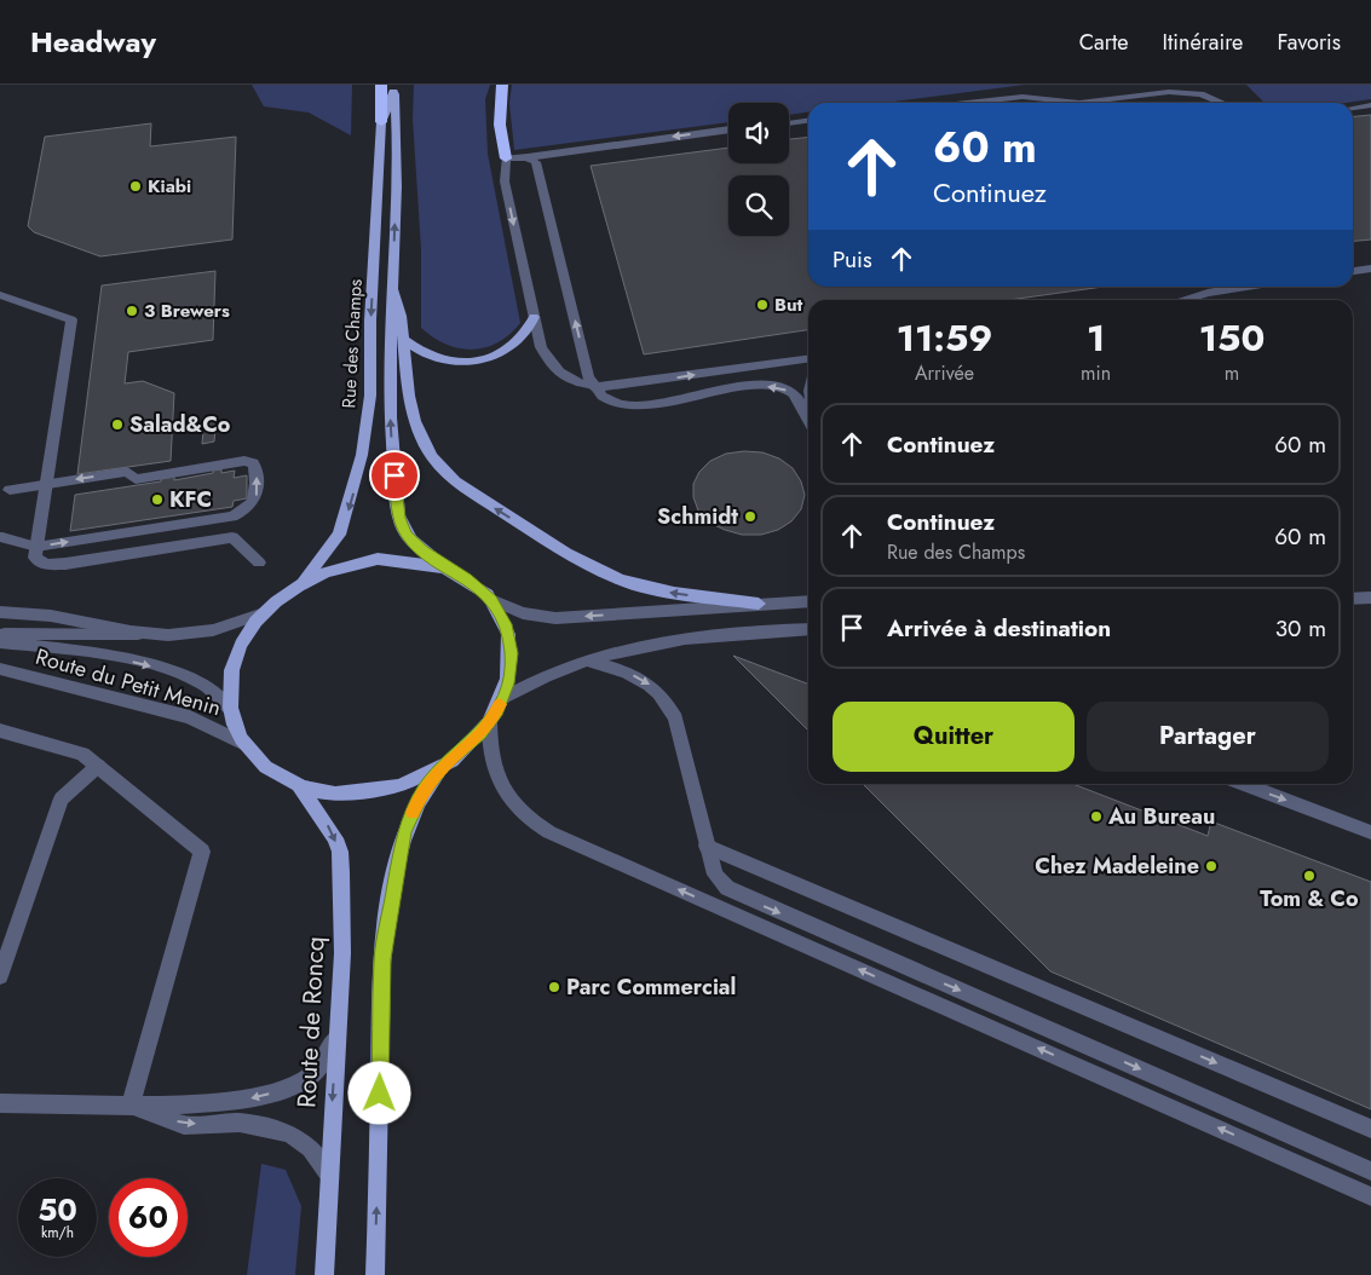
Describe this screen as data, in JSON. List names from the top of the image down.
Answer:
{
  "streets": {
    "main road": ["Rue des Champs", "Route de Roncq"],
    "street": ["Route du Petit Menin"]
  },
  "places": [
    "Kiabi",
    "But",
    "3 Brewers",
    "Salad&Co",
    "KFC",
    "Schmidt",
    "Au Bureau",
    "Chez Madeleine",
    "Tom & Co",
    "Parc Commercial"
  ],
  "page": {
    "header": "Headway",
    "nav": ["Carte", "Itinéraire", "Favoris"],
    "turn": ["60 m", "Continuez"],
    "then": "Puis",
    "eta": [
      "11:59",
      "Arrivée",
      "1",
      "min",
      "150",
      "m"
    ],
    "list": [
      {
        "name": "Continuez",
        "value": "60 m"
      },
      {
        "name": "Continuez",
        "note": "Rue des Champs",
        "value": "60 m"
      },
      {
        "name": "Arrivée à destination",
        "value": "30 m"
      }
    ],
    "buttons": ["Quitter", "Partager"],
    "speed": "50 km/h",
    "limit": "60"
  }
}
